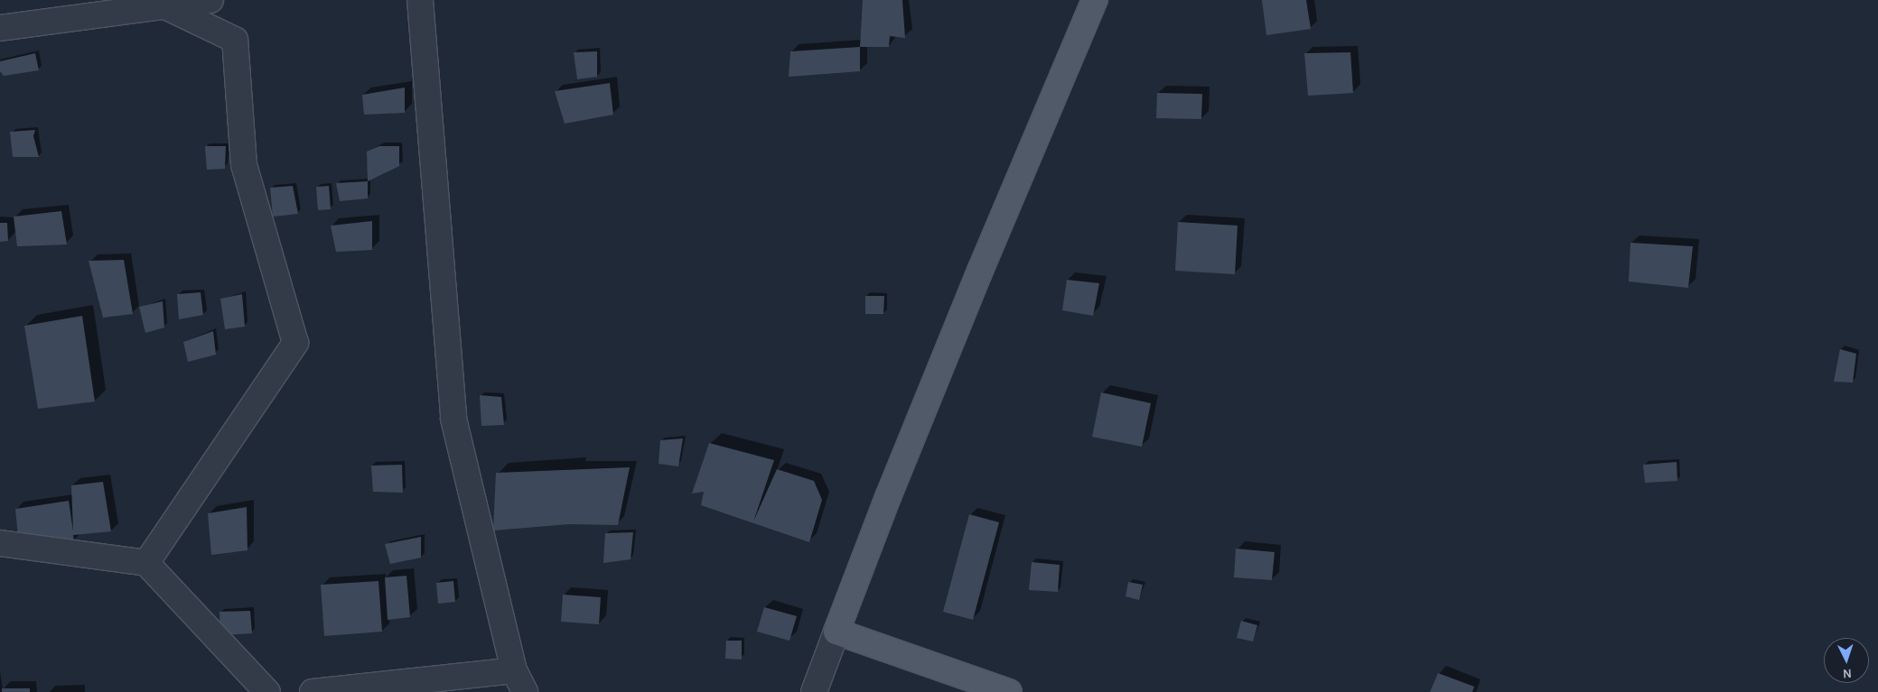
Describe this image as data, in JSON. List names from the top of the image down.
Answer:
{
  "north": "bottom"
}
